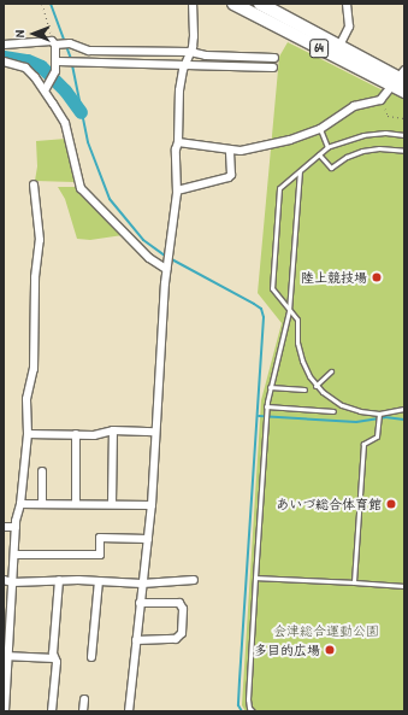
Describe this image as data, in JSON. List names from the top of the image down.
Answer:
{
  "streets": {
    "main road": ["64"]
  },
  "parks": ["会津総合運動公園"],
  "places": ["陸上競技場", "あいづ総合体育館", "多目的広場"],
  "north": "left"
}
